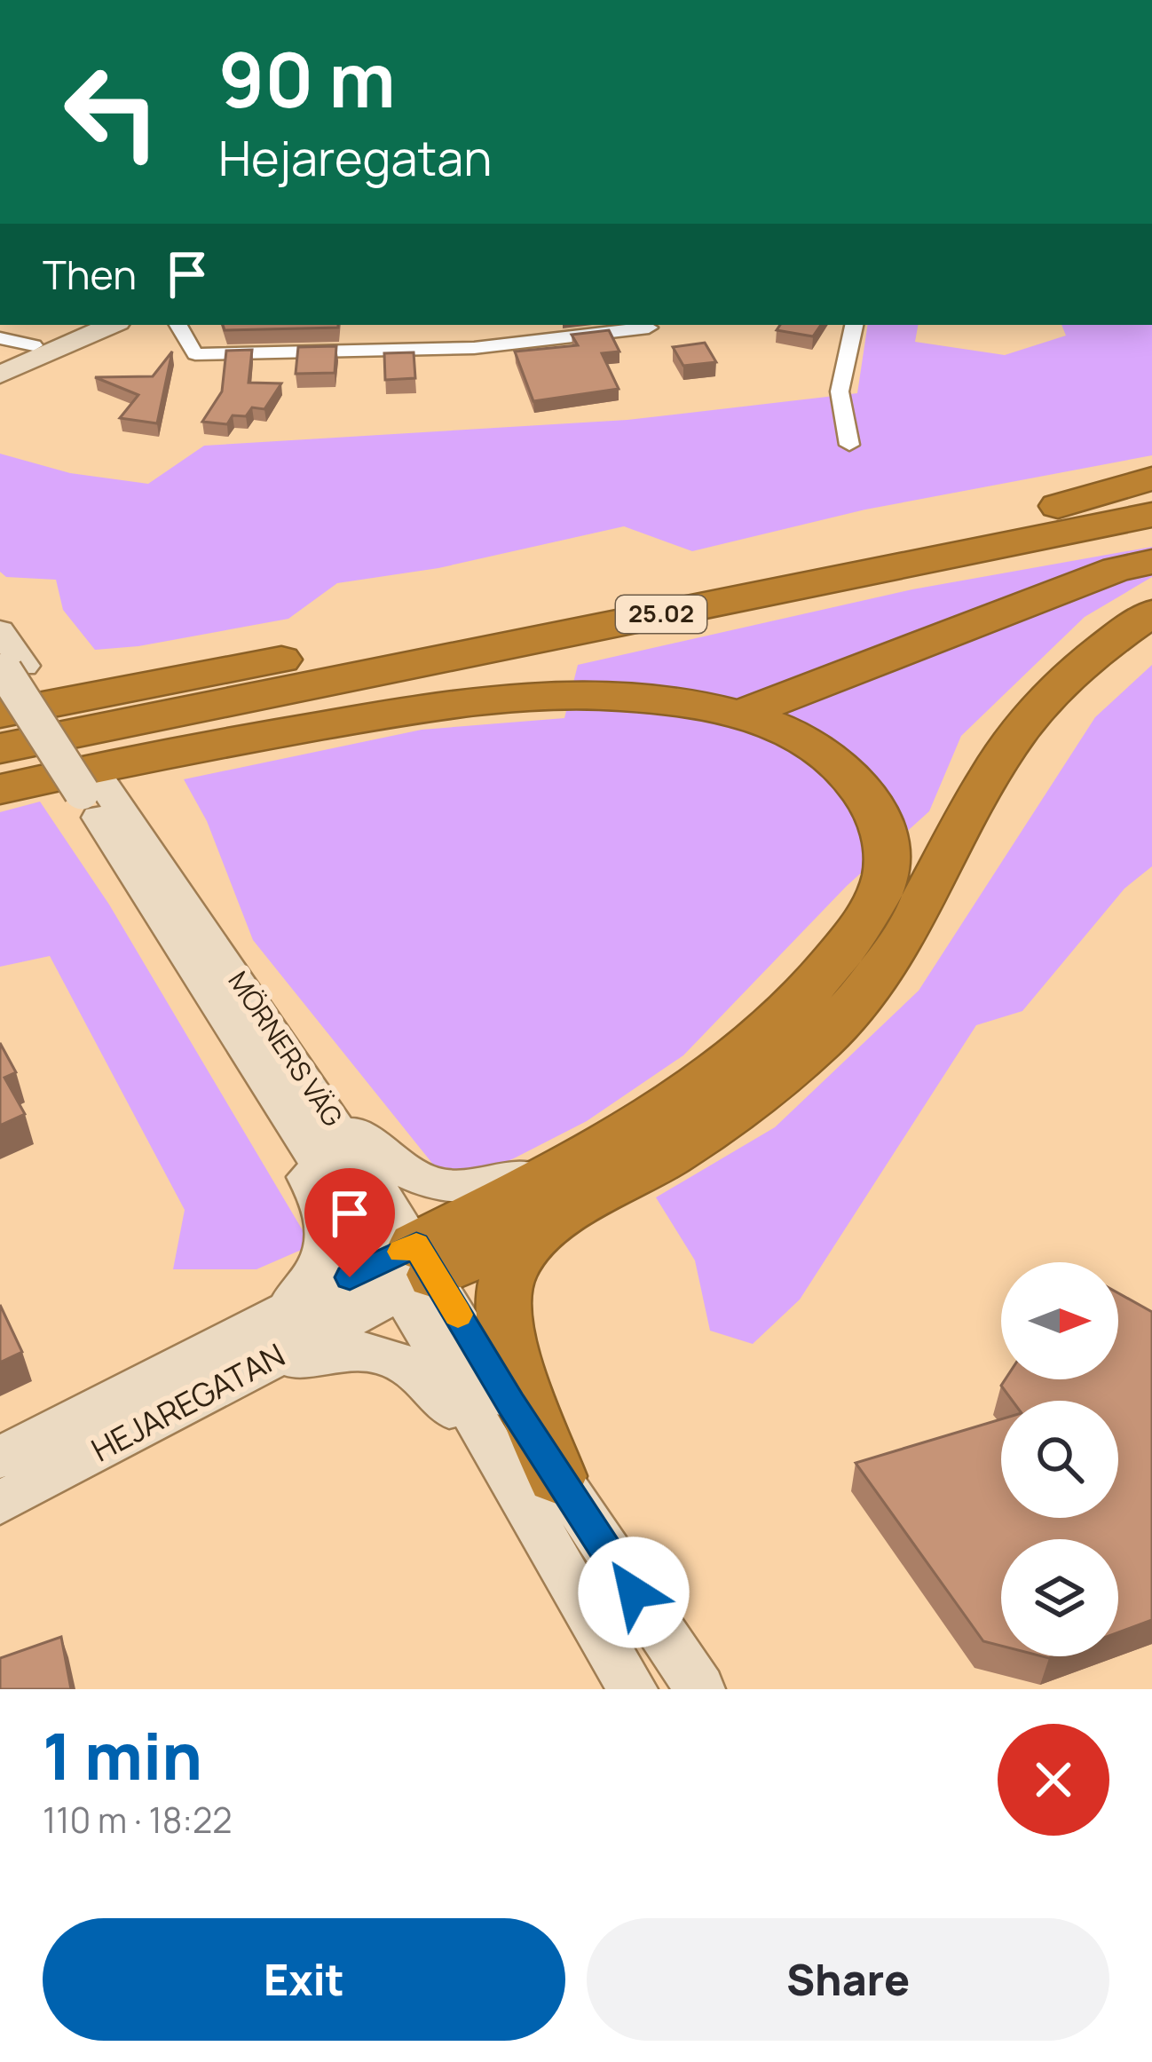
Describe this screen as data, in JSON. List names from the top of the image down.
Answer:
{
  "streets": {
    "highway": ["25.02"],
    "main road": ["MÖRNERS VÄG", "HEJAREGATAN"]
  },
  "crossings": [
    ["MÖRNERS VÄG", "HEJAREGATAN"]
  ],
  "north": "right",
  "page": {
    "turn": ["90 m", "Hejaregatan"],
    "then": "Then",
    "heading": ["1 min", "110 m · 18:22"],
    "buttons": ["Exit", "Share"]
  }
}
